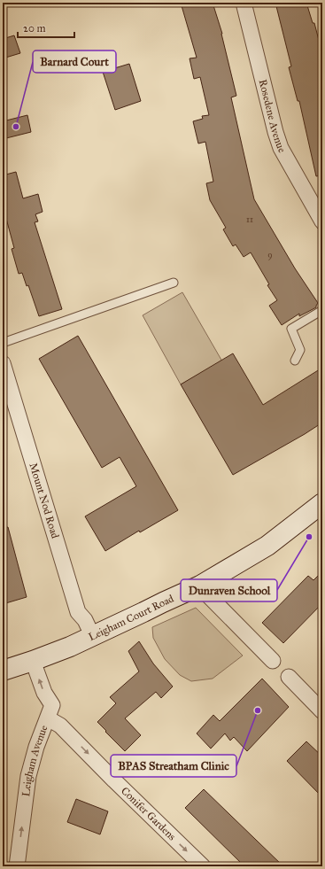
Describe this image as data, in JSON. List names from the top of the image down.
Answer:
{
  "streets": {
    "street": [
      "Rosedene Avenue",
      "Mount Nod Road",
      "Leigham Court Road",
      "Leigham Avenue",
      "Conifer Gardens"
    ]
  },
  "crossings": [
    ["Mount Nod Road", "Leigham Court Road"],
    ["Leigham Avenue", "Conifer Gardens"]
  ],
  "one_way": ["Leigham Avenue", "Conifer Gardens"],
  "places": ["Barnard Court", "Dunraven School", "BPAS Streatham Clinic"],
  "house_numbers": ["11", "9"],
  "scale_bar": "20 m"
}
